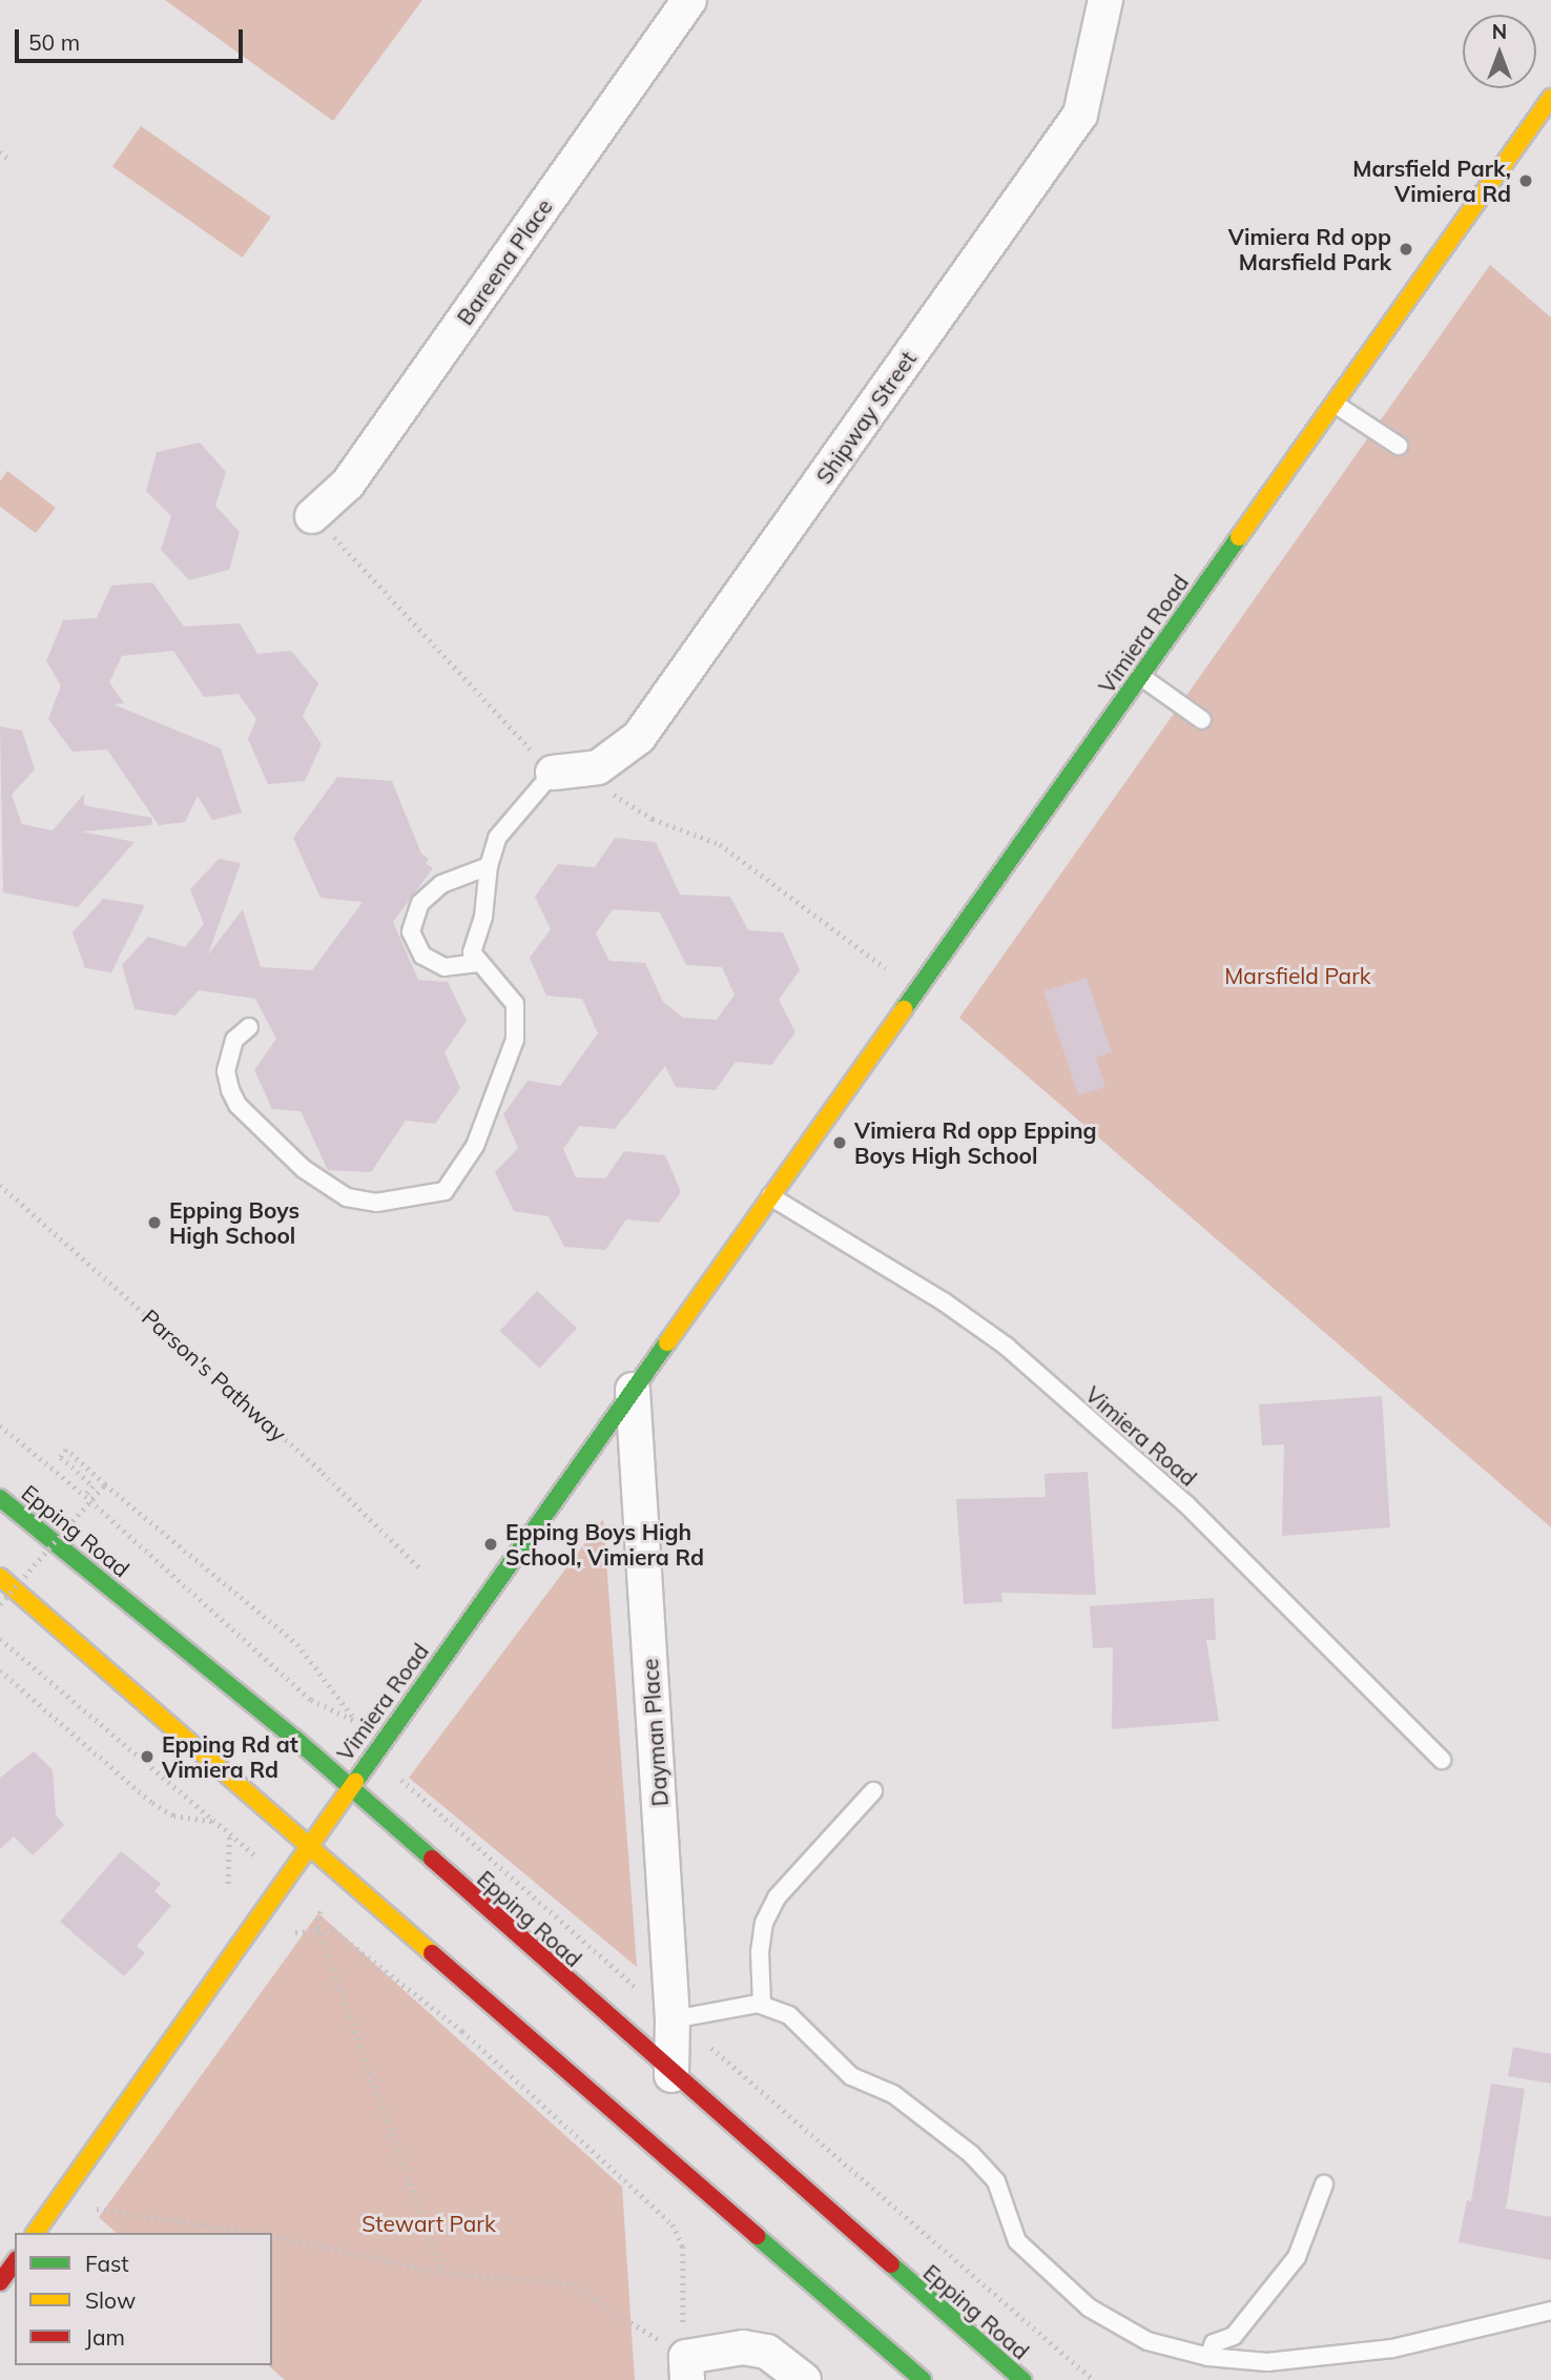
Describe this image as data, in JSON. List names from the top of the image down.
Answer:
{
  "streets": {
    "street": [
      "Bareena Place",
      "Shipway Street",
      "Vimiera Road",
      "Epping Road",
      "Dayman Place"
    ],
    "path": ["Parson's Pathway"]
  },
  "crossings": [
    ["Vimiera Road", "Epping Road"],
    ["Vimiera Road", "Dayman Place"],
    ["Epping Road", "Dayman Place"]
  ],
  "parks": ["Marsfield Park", "Stewart Park"],
  "places": [
    "Marsfield Park, Vimiera Rd",
    "Vimiera Rd opp Marsfield Park",
    "Vimiera Rd opp Epping Boys High School",
    "Epping Boys High School",
    "Epping Boys High School, Vimiera Rd",
    "Epping Rd at Vimiera Rd"
  ],
  "legend": ["Fast", "Slow", "Jam"],
  "scale_bar": "50 m",
  "north": "top"
}
